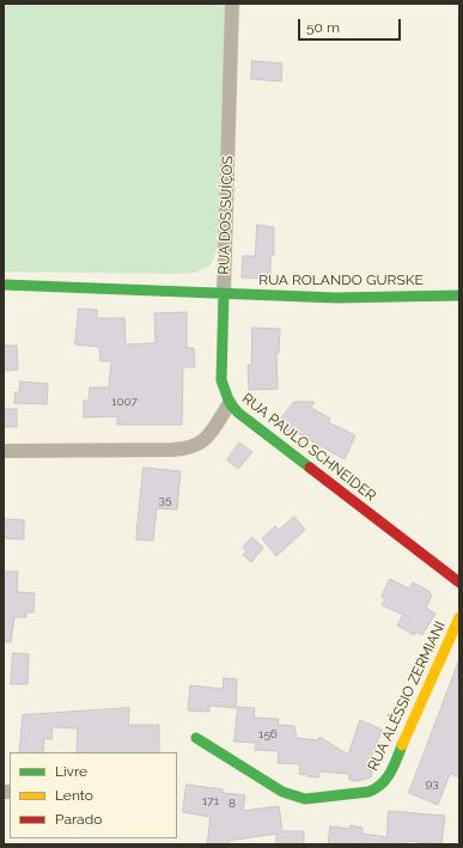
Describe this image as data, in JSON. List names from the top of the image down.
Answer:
{
  "streets": {
    "street": [
      "RUA DOS SUÍÇOS",
      "RUA ROLANDO GURSKE",
      "RUA PAULO SCHNEIDER",
      "RUA ALÉSSIO ZERMIANI"
    ]
  },
  "crossings": [
    ["RUA DOS SUÍÇOS", "RUA ROLANDO GURSKE"],
    ["RUA DOS SUÍÇOS", "RUA PAULO SCHNEIDER"],
    ["RUA ROLANDO GURSKE", "RUA PAULO SCHNEIDER"]
  ],
  "house_numbers": [
    "1007",
    "35",
    "156",
    "93",
    "171",
    "8"
  ],
  "legend": ["Livre", "Lento", "Parado"],
  "scale_bar": "50 m"
}
